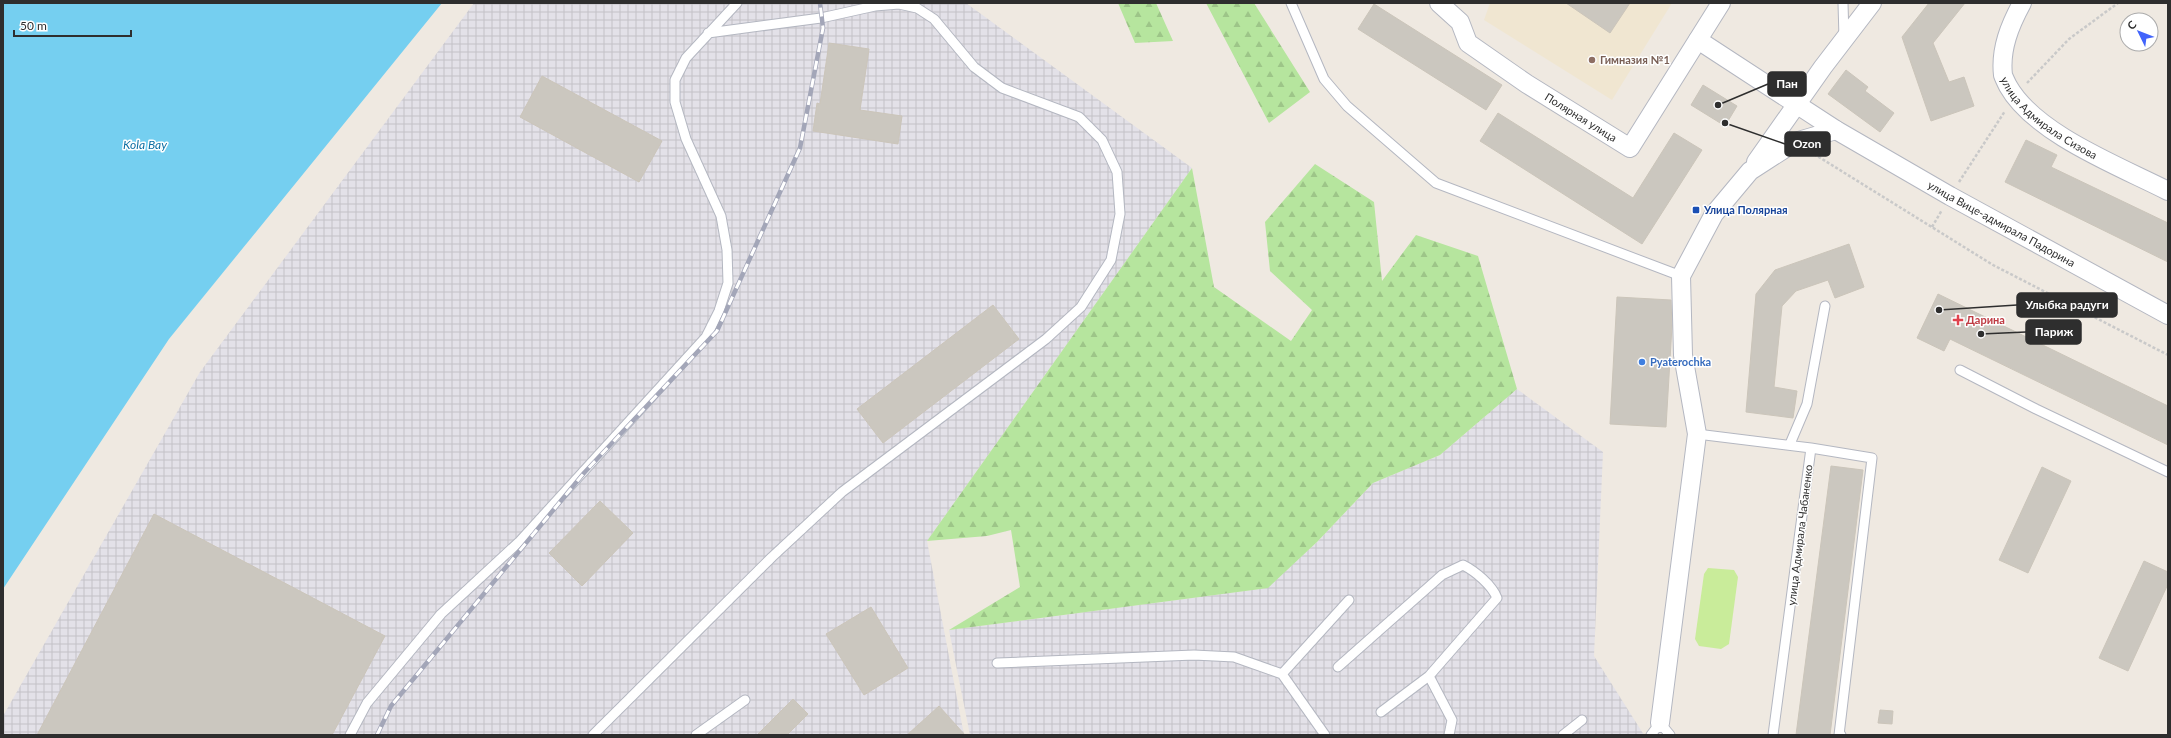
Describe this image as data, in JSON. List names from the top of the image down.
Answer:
{
  "streets": {
    "street": ["улица Адмирала Сизова", "Полярная улица", "улица Вице-адмирала Падорина"],
    "lane": ["улица Адмирала Чабаненко"]
  },
  "water": ["Kola Bay"],
  "places": {
    "other": [
      "Гимназия №1",
      "Пан",
      "Ozon",
      "Улыбка радуги",
      "Париж",
      "Pyaterochka"
    ],
    "transit": ["Улица Полярная"],
    "health": ["Дарина"]
  },
  "scale_bar": "50 m",
  "north": "top left"
}
